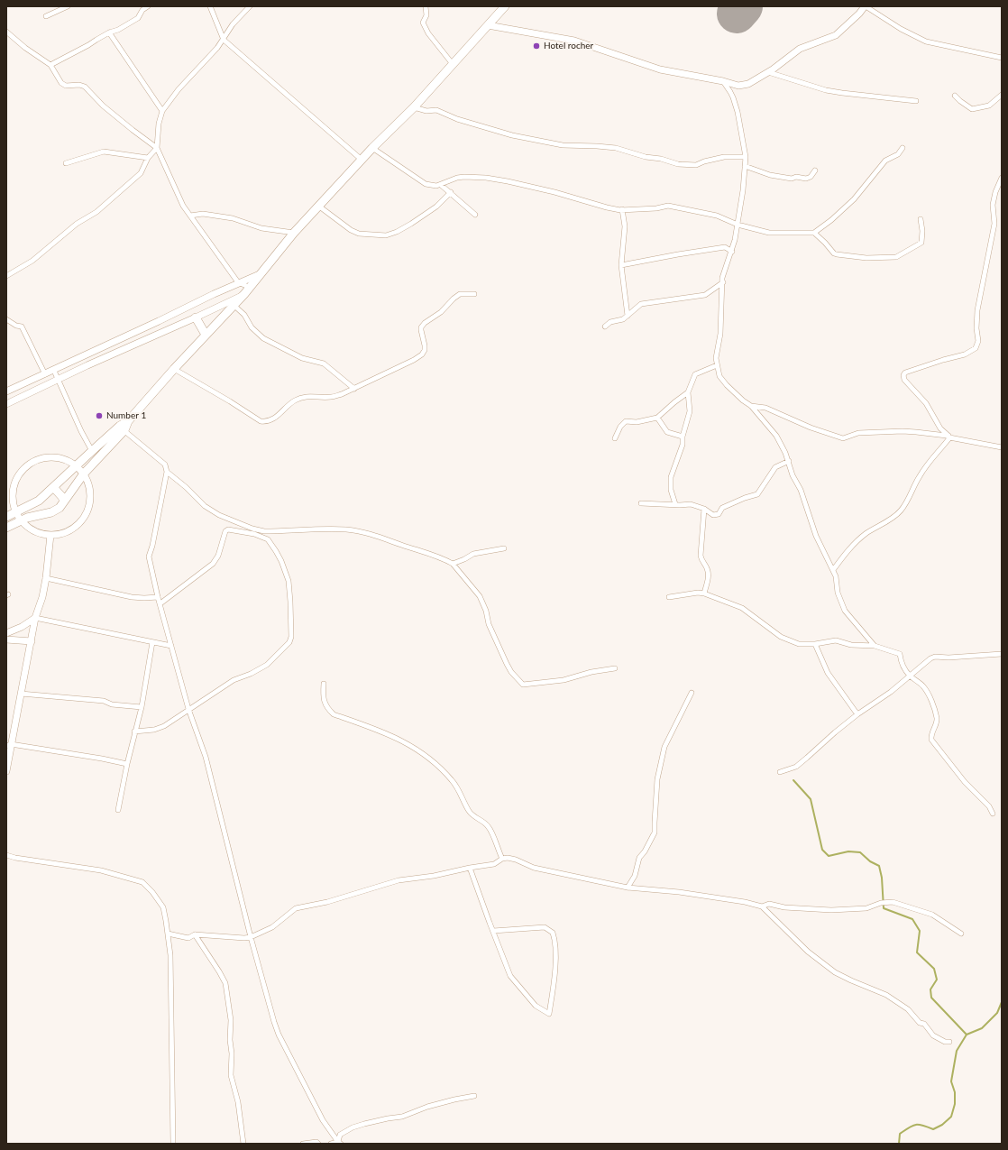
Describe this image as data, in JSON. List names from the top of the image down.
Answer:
{
  "places": ["Hotel rocher", "Number 1"]
}
